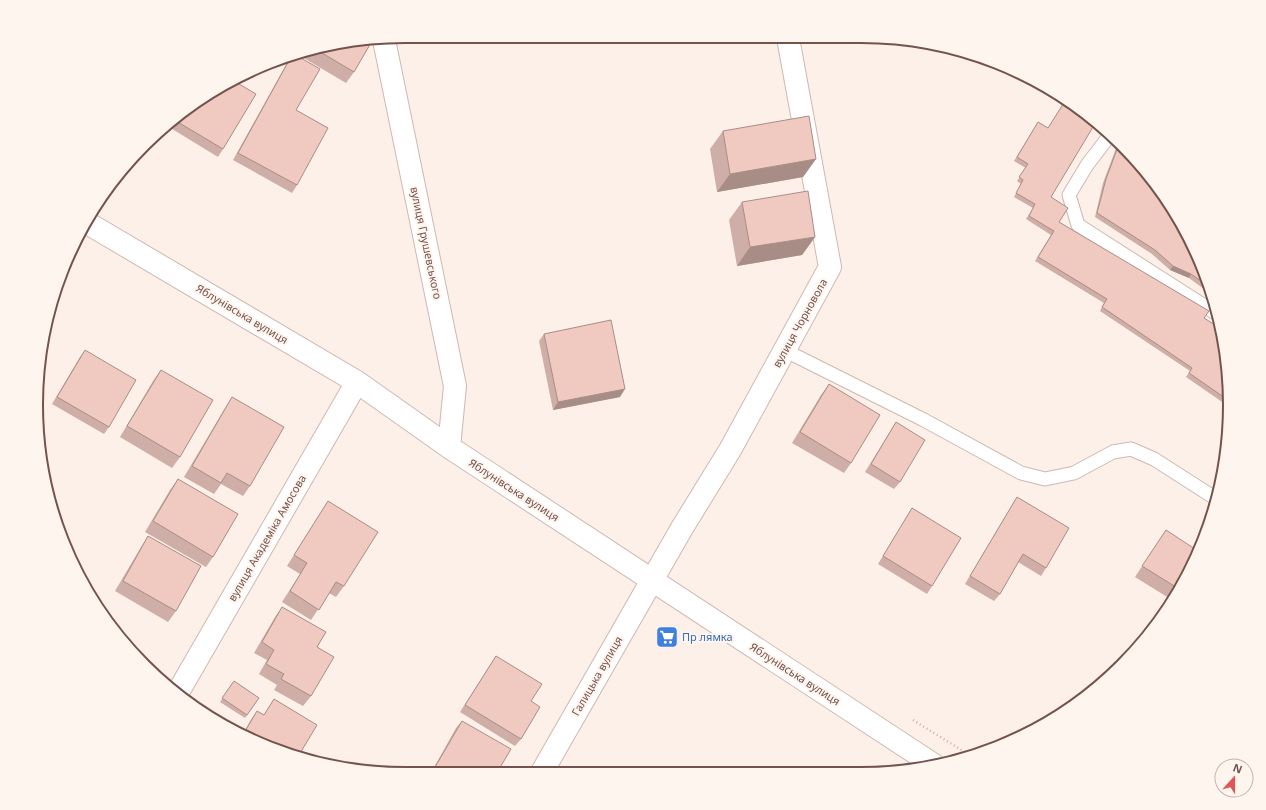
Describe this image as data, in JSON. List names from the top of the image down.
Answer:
{
  "streets": {
    "street": [
      "вулиця Грушевського",
      "Яблунівська вулиця",
      "вулиця Чорновола",
      "вулиця Академіка Амосова",
      "Галицька вулиця"
    ]
  },
  "crossings": [
    ["вулиця Грушевського", "Яблунівська вулиця"],
    ["Яблунівська вулиця", "вулиця Чорновола"],
    ["Яблунівська вулиця", "вулиця Академіка Амосова"],
    ["Яблунівська вулиця", "Галицька вулиця"],
    ["вулиця Чорновола", "Галицька вулиця"]
  ],
  "places": {
    "supermarket": ["Пр лямка"]
  },
  "north": "top"
}
